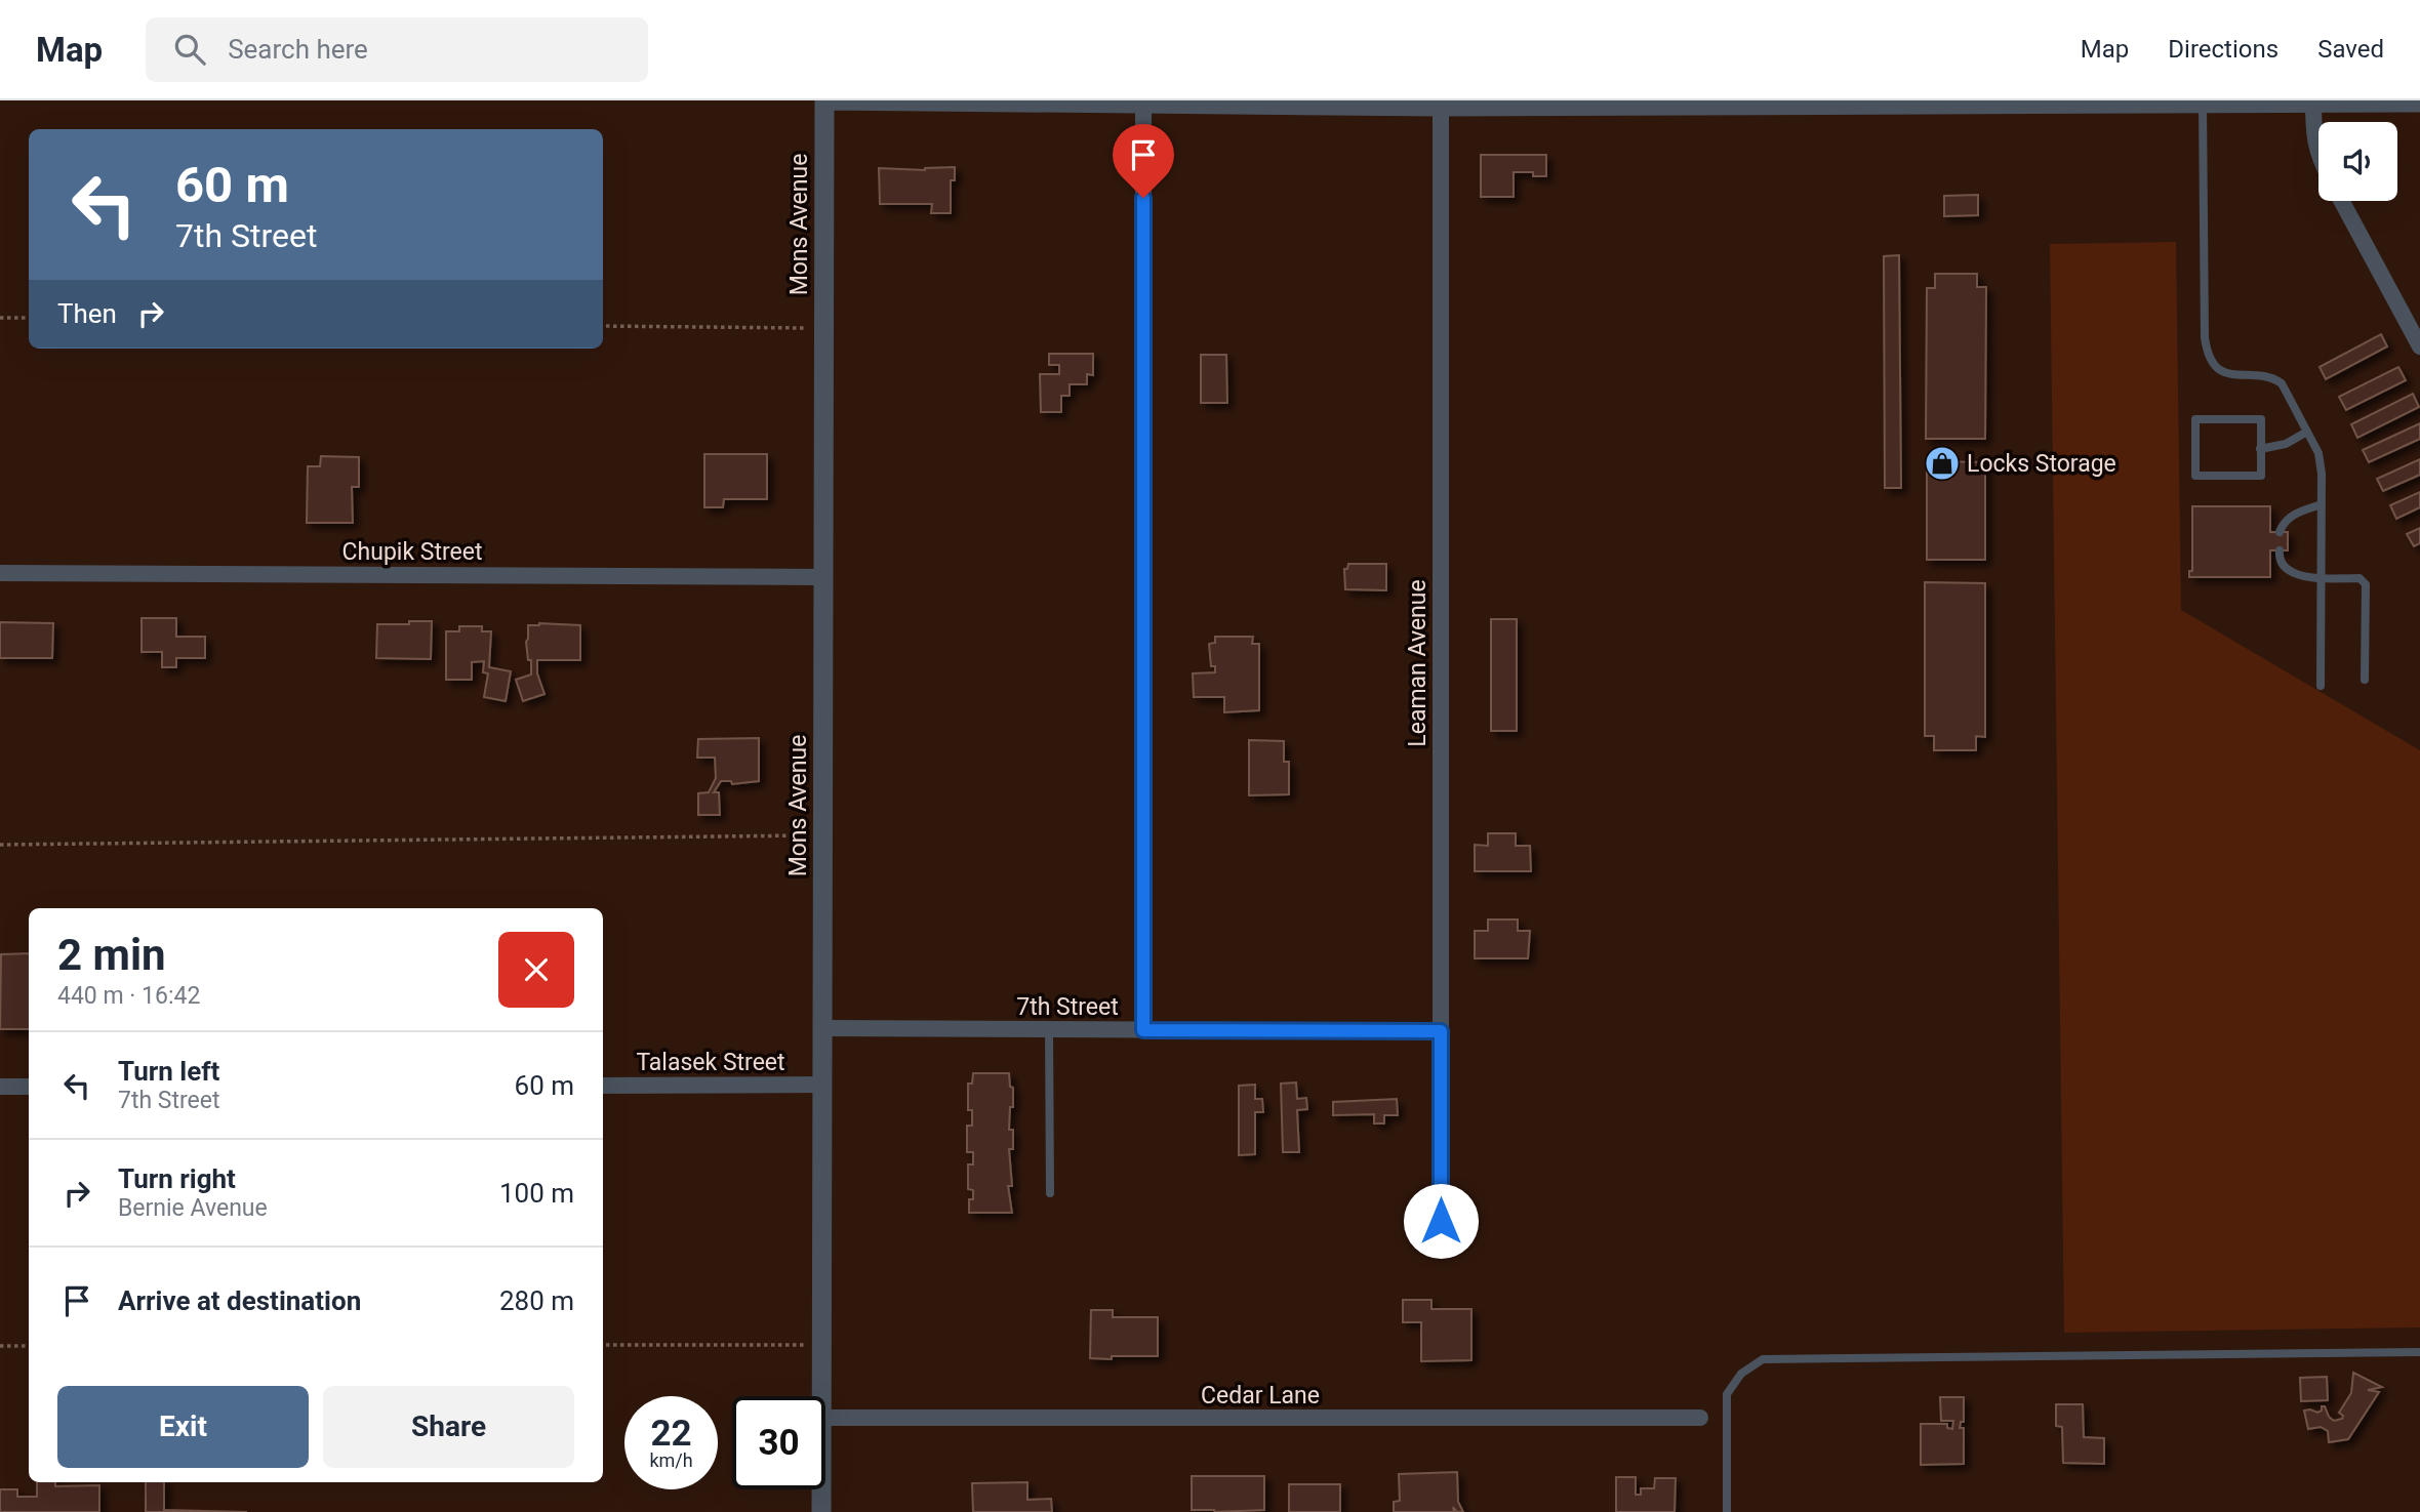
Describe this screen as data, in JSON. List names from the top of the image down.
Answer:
{
  "streets": {
    "street": [
      "Mons Avenue",
      "Chupik Street",
      "Leaman Avenue",
      "7th Street",
      "Talasek Street",
      "Cedar Lane"
    ]
  },
  "crossings": [
    ["Mons Avenue", "Chupik Street"],
    ["Mons Avenue", "7th Street"],
    ["Mons Avenue", "Talasek Street"],
    ["Leaman Avenue", "7th Street"]
  ],
  "places": {
    "shop": ["Locks Storage"]
  },
  "page": {
    "header": "Map",
    "search": "Search here",
    "nav": ["Map", "Directions", "Saved"],
    "turn": ["60 m", "7th Street"],
    "then": "Then",
    "heading": ["2 min", "440 m · 16:42"],
    "list": [
      {
        "name": "Turn left",
        "note": "7th Street",
        "value": "60 m"
      },
      {
        "name": "Turn right",
        "note": "Bernie Avenue",
        "value": "100 m"
      },
      {
        "name": "Arrive at destination",
        "value": "280 m"
      }
    ],
    "buttons": ["Exit", "Share"],
    "speed": "22 km/h",
    "limit": "30"
  }
}
